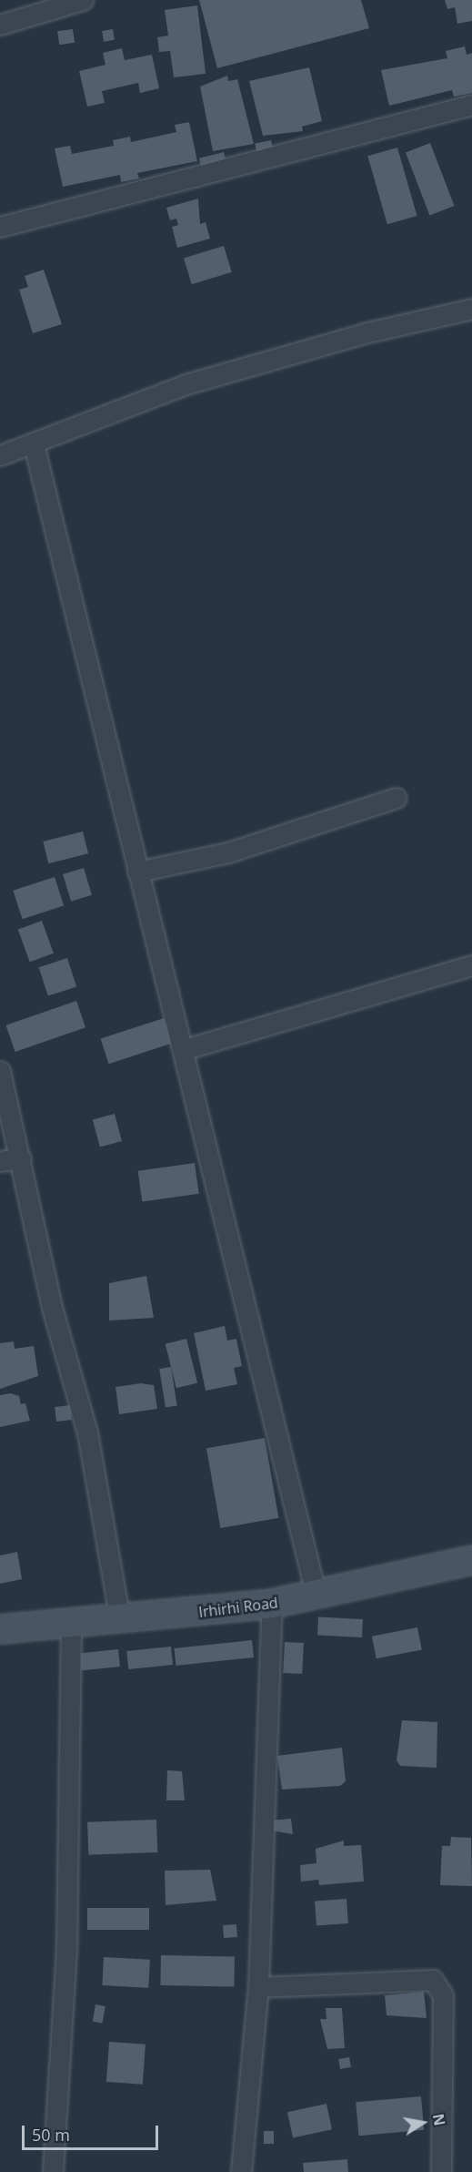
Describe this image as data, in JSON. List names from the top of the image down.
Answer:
{
  "streets": {
    "street": ["Irhirhi Road"]
  },
  "scale_bar": "50 m",
  "north": "right"
}
